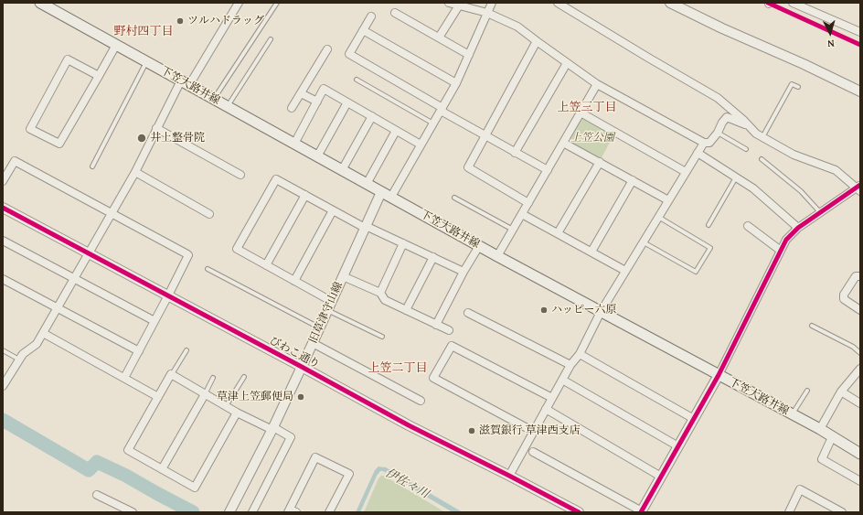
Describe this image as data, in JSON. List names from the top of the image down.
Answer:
{
  "streets": {
    "main road": ["下笠大路井線"],
    "street": ["旧草津守山線", "びわこ通り"]
  },
  "crossings": [
    ["下笠大路井線", "旧草津守山線"],
    ["旧草津守山線", "びわこ通り"]
  ],
  "districts": ["野村四丁目", "上笠三丁目", "上笠二丁目"],
  "water": ["伊佐々川"],
  "parks": ["上笠公園"],
  "places": [
    "ツルハドラッグ",
    "井上整骨院",
    "ハッピー六原",
    "草津上笠郵便局",
    "滋賀銀行 草津西支店"
  ],
  "north": "bottom"
}
